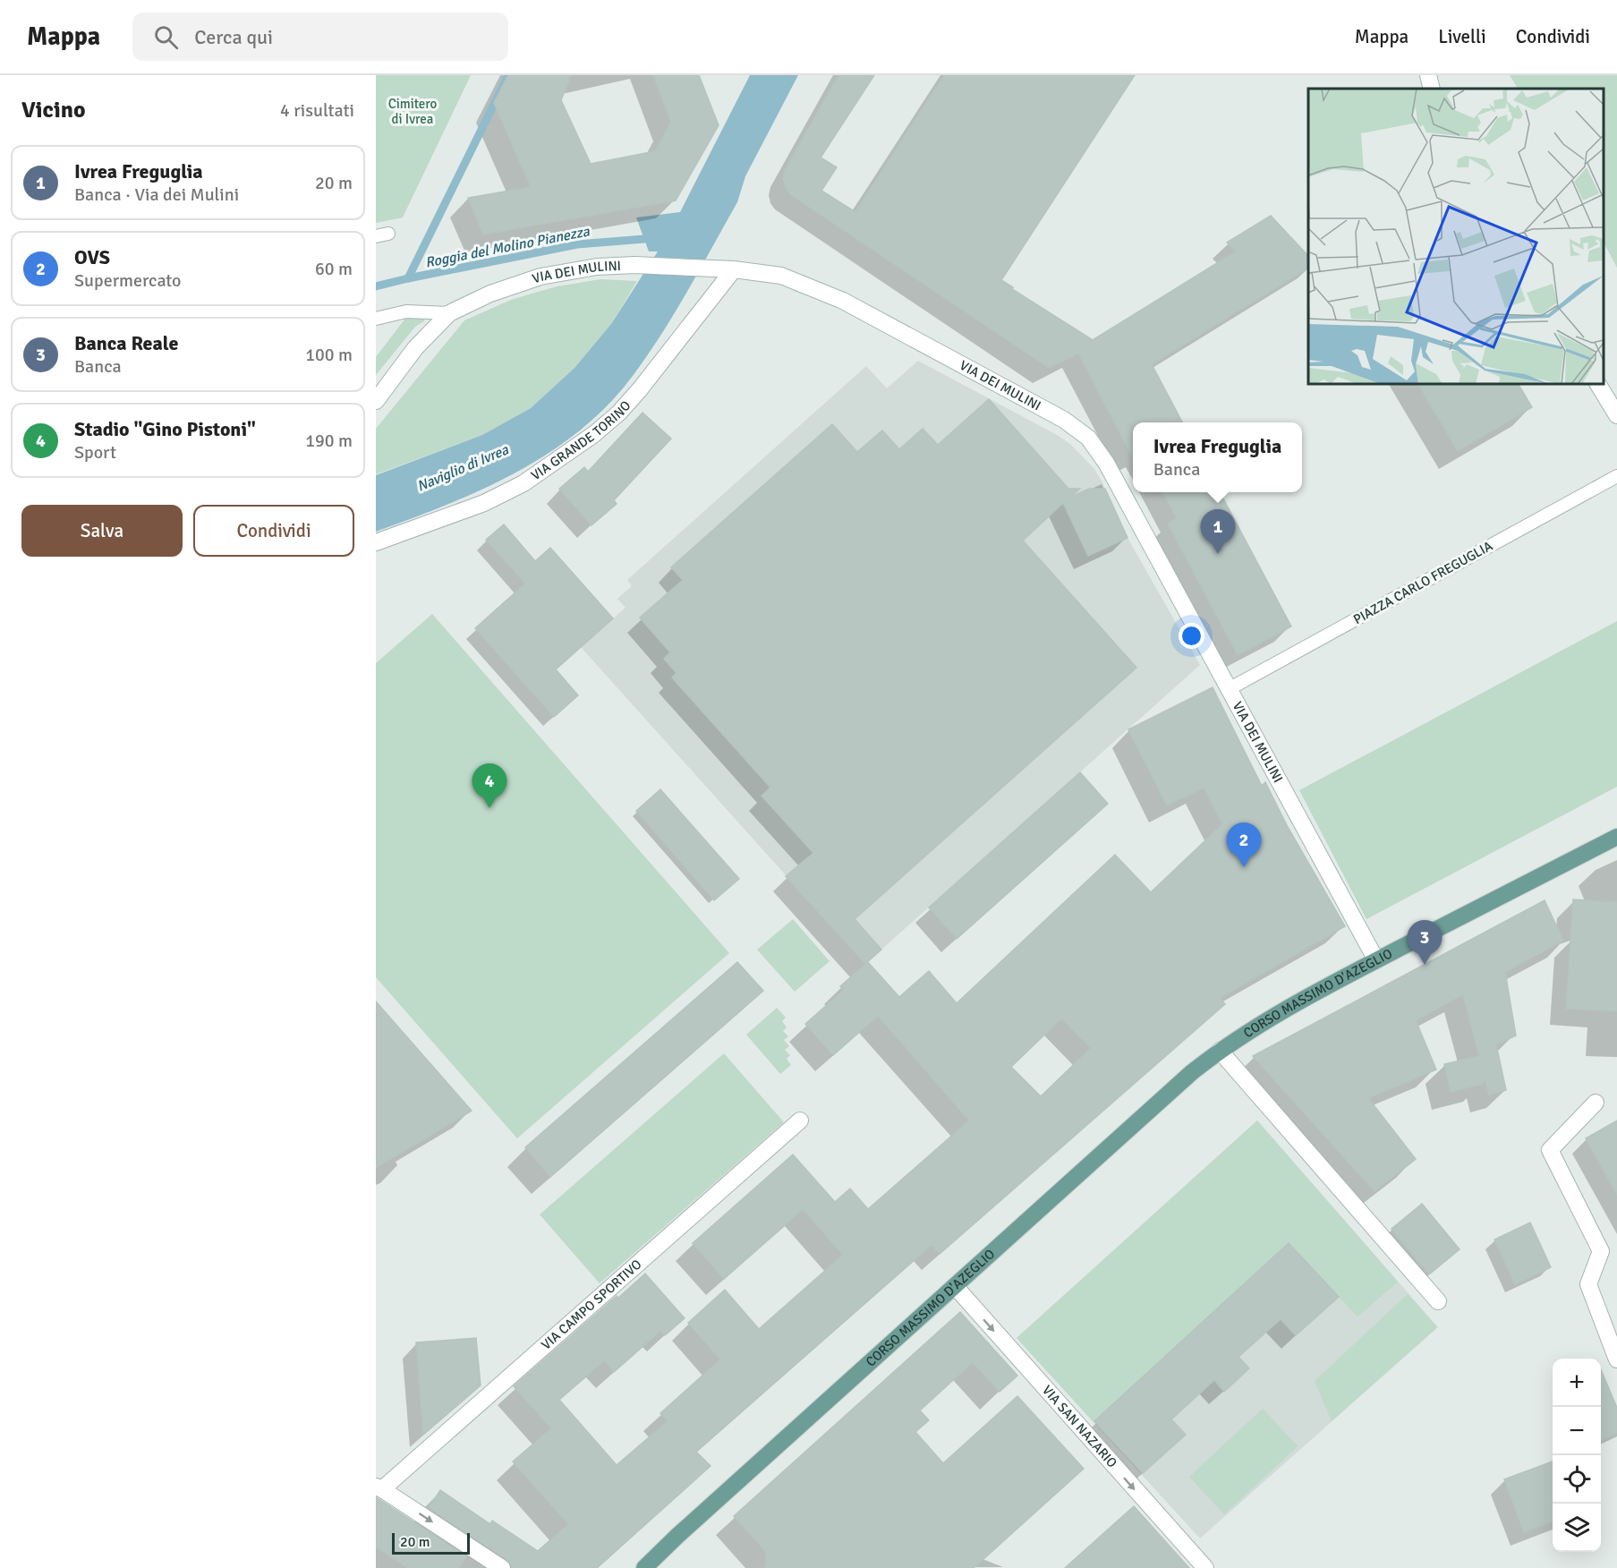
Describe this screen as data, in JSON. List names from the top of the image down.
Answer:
{
  "streets": {
    "main road": ["CORSO MASSIMO D'AZEGLIO"],
    "street": [
      "VIA DEI MULINI",
      "VIA GRANDE TORINO",
      "VIA CAMPO SPORTIVO",
      "VIA SAN NAZARIO"
    ],
    "lane": ["PIAZZA CARLO FREGUGLIA"]
  },
  "crossings": [
    ["VIA DEI MULINI", "VIA GRANDE TORINO"],
    ["VIA DEI MULINI", "PIAZZA CARLO FREGUGLIA"],
    ["VIA DEI MULINI", "CORSO MASSIMO D'AZEGLIO"],
    ["CORSO MASSIMO D'AZEGLIO", "VIA SAN NAZARIO"]
  ],
  "one_way": ["VIA SAN NAZARIO"],
  "water": ["Roggia del Molino Pianezza", "Naviglio di Ivrea"],
  "parks": ["Cimitero di Ivrea"],
  "scale_bar": "20 m",
  "page": {
    "header": "Mappa",
    "search": "Cerca qui",
    "nav": ["Mappa", "Livelli", "Condividi"],
    "heading": ["Vicino", "4 risultati"],
    "list": [
      {
        "mark": "1",
        "name": "Ivrea Freguglia",
        "note": "Banca · Via dei Mulini",
        "value": "20 m"
      },
      {
        "mark": "2",
        "name": "OVS",
        "note": "Supermercato",
        "value": "60 m"
      },
      {
        "mark": "3",
        "name": "Banca Reale",
        "note": "Banca",
        "value": "100 m"
      },
      {
        "mark": "4",
        "name": "Stadio \"Gino Pistoni\"",
        "note": "Sport",
        "value": "190 m"
      }
    ],
    "popup": ["Ivrea Freguglia", "Banca"],
    "buttons": ["Salva", "Condividi"],
    "pins": [
      "1",
      "4",
      "2",
      "3"
    ],
    "map_buttons": ["+", "−"],
    "scale": "20 m"
  }
}
